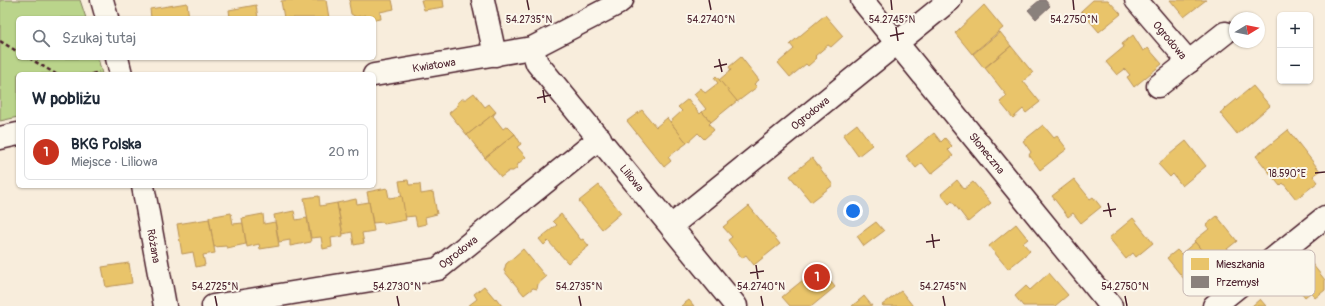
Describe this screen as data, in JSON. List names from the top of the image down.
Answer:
{
  "streets": {
    "street": [
      "Ogrodowa",
      "Kwiatowa",
      "Słoneczna",
      "Liliowa",
      "Różana"
    ]
  },
  "crossings": [
    ["Ogrodowa", "Słoneczna"],
    ["Ogrodowa", "Liliowa"],
    ["Kwiatowa", "Liliowa"]
  ],
  "legend": ["Mieszkania", "Przemysł"],
  "north": "right",
  "page": {
    "map_buttons": ["+", "−"],
    "search": "Szukaj tutaj",
    "heading": "W pobliżu",
    "list": [
      {
        "mark": "1",
        "name": "BKG Polska",
        "note": "Miejsce · Liliowa",
        "value": "20 m"
      }
    ],
    "pins": "1"
  },
  "coordinates": [
    "54.2735°N",
    "54.2740°N",
    "54.2745°N",
    "54.2750°N",
    "18.590°E",
    "54.2725°N",
    "54.2730°N"
  ]
}
